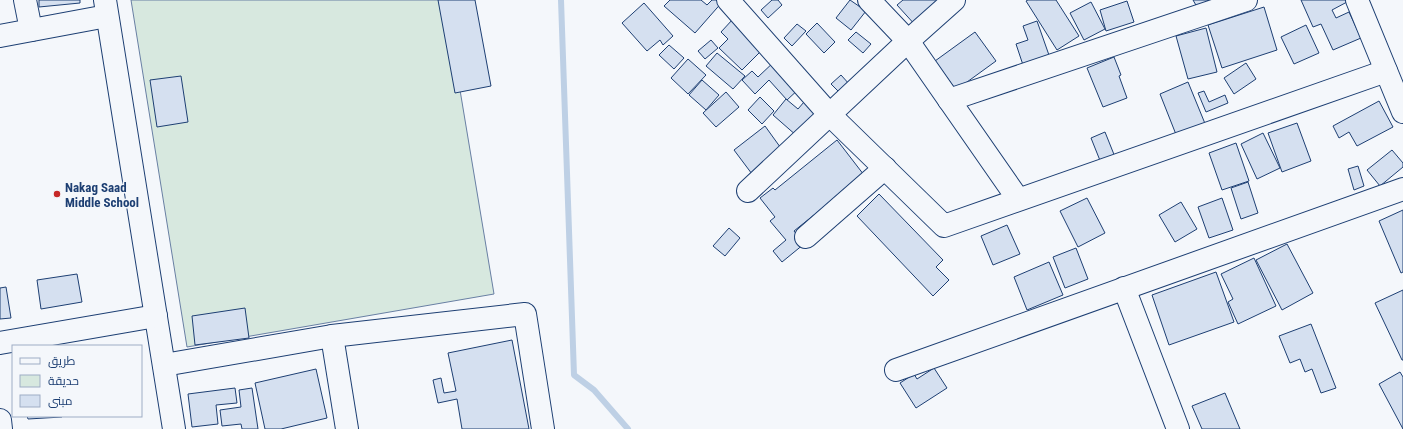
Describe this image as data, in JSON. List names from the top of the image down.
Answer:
{
  "places": ["Nakag Saad Middle School"],
  "legend": ["طريق", "حديقة", "مبنى"]
}
